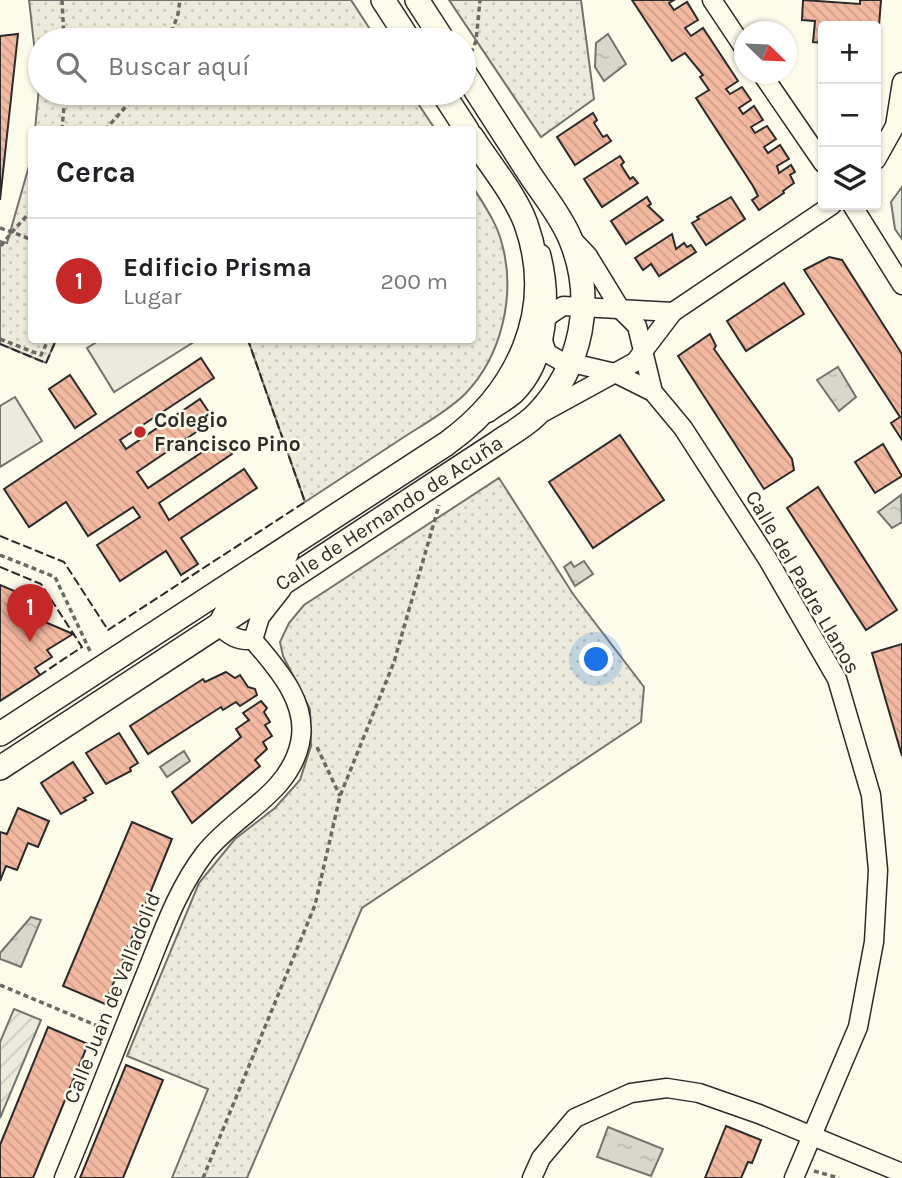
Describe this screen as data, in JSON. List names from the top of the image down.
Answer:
{
  "streets": {
    "street": ["Calle de Hernando de Acuña", "Calle del Padre Llanos", "Calle Juan de Valladolid"]
  },
  "crossings": [
    ["Calle de Hernando de Acuña", "Calle del Padre Llanos"],
    ["Calle de Hernando de Acuña", "Calle Juan de Valladolid"]
  ],
  "places": ["Colegio Francisco Pino"],
  "north": "bottom right",
  "page": {
    "map_buttons": ["+", "−"],
    "search": "Buscar aquí",
    "heading": "Cerca",
    "list": [
      {
        "mark": "1",
        "name": "Edificio Prisma",
        "note": "Lugar",
        "value": "200 m"
      }
    ],
    "pins": "1"
  }
}
